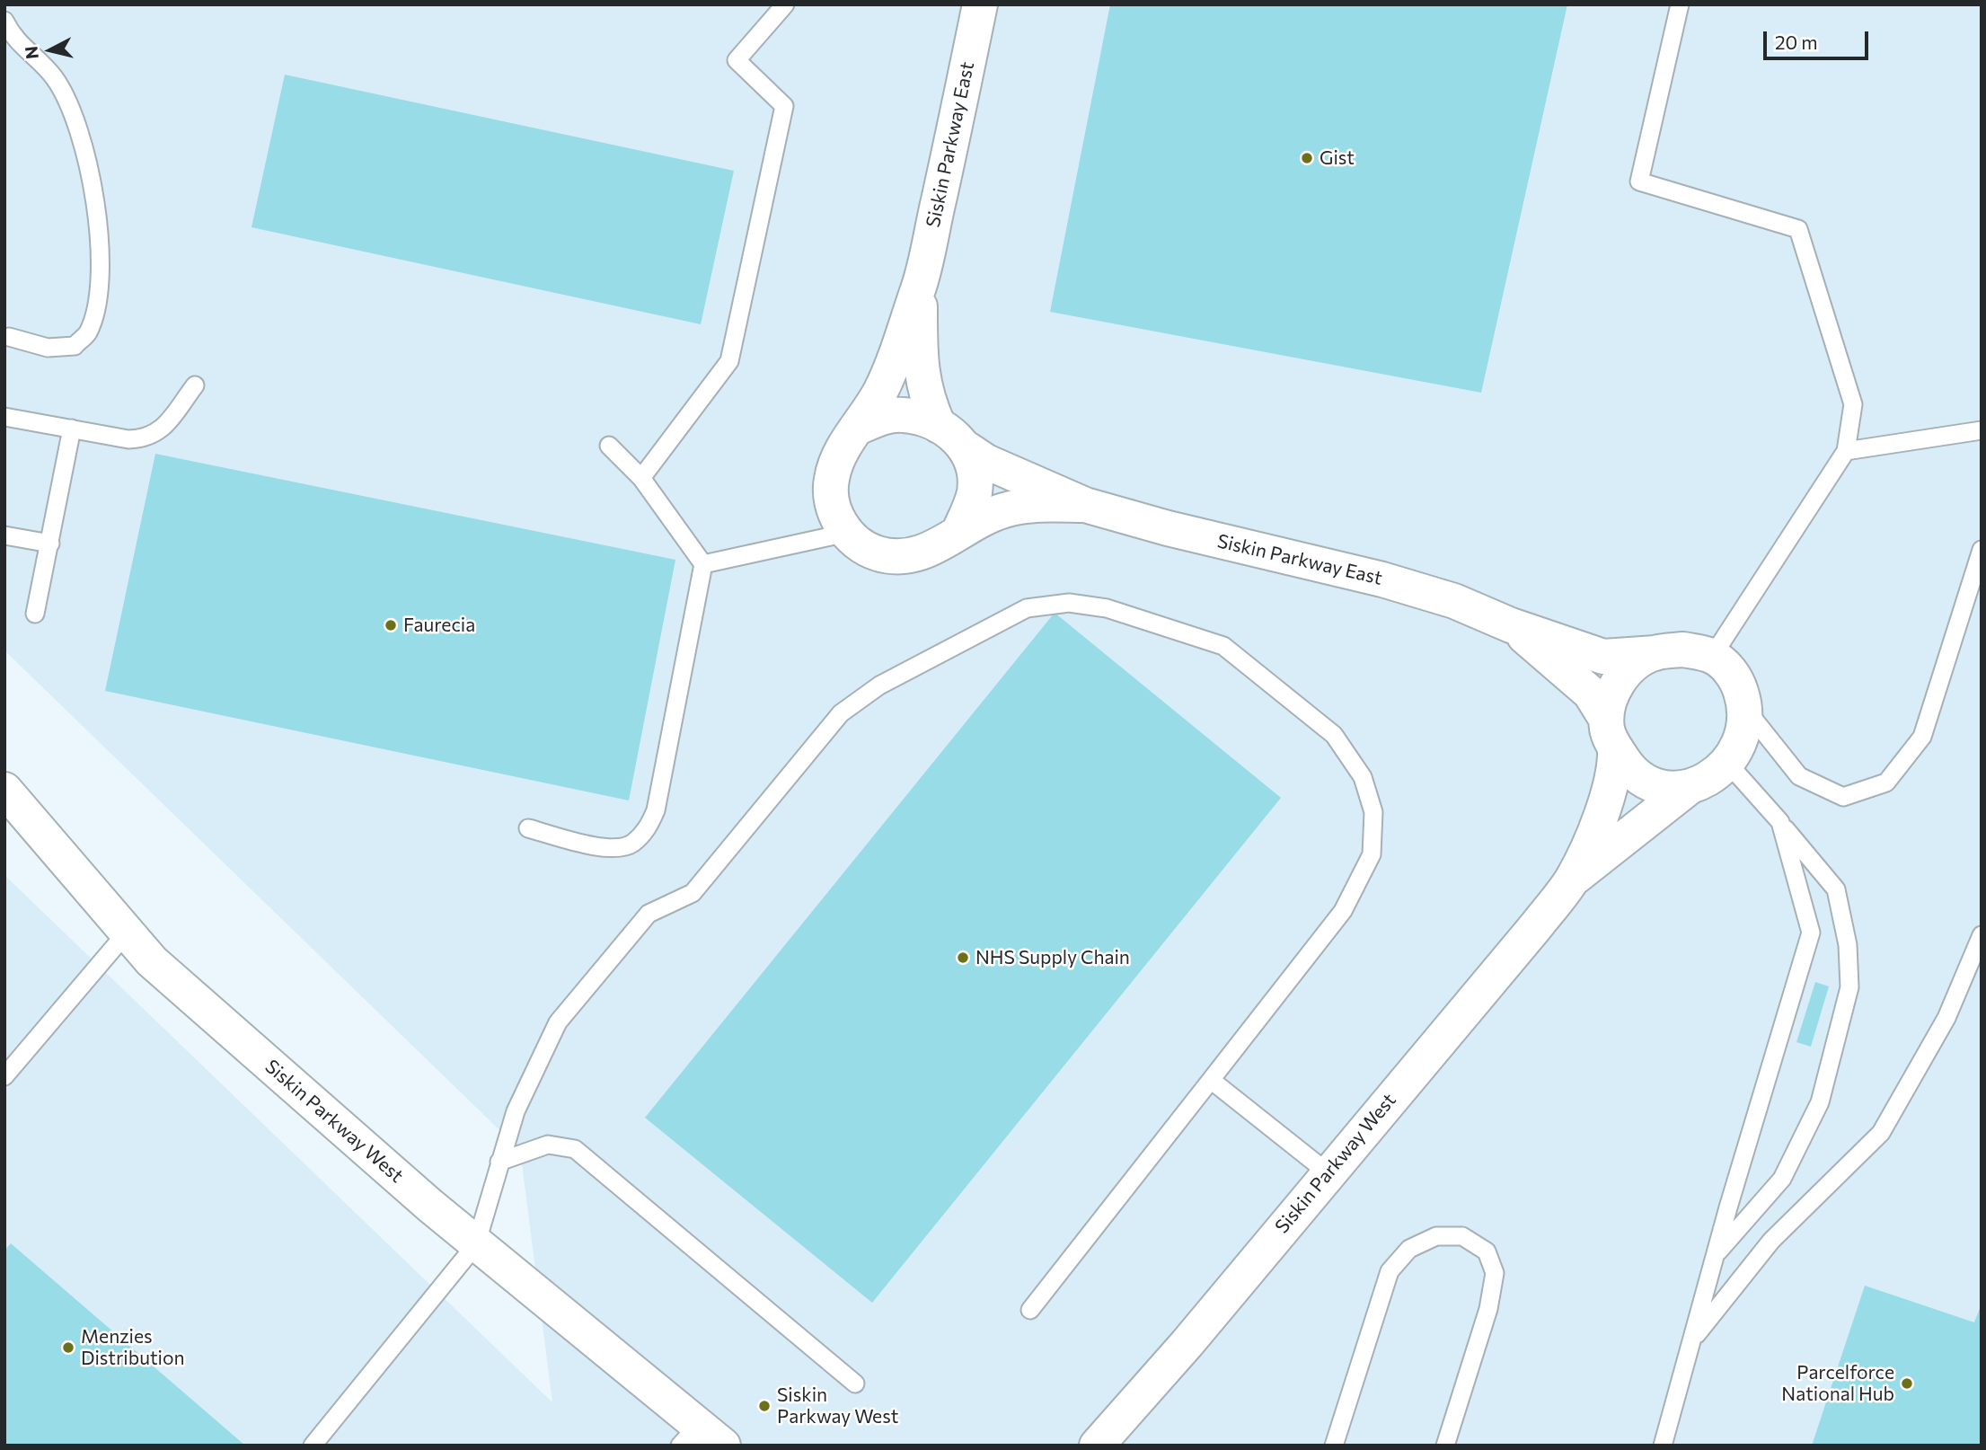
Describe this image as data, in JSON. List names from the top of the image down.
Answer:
{
  "streets": {
    "street": ["Siskin Parkway East", "Siskin Parkway West"]
  },
  "crossings": [
    ["Siskin Parkway East", "Siskin Parkway West"]
  ],
  "places": [
    "Gist",
    "Faurecia",
    "NHS Supply Chain",
    "Menzies Distribution",
    "Parcelforce National Hub",
    "Siskin Parkway West"
  ],
  "scale_bar": "20 m",
  "north": "left"
}
